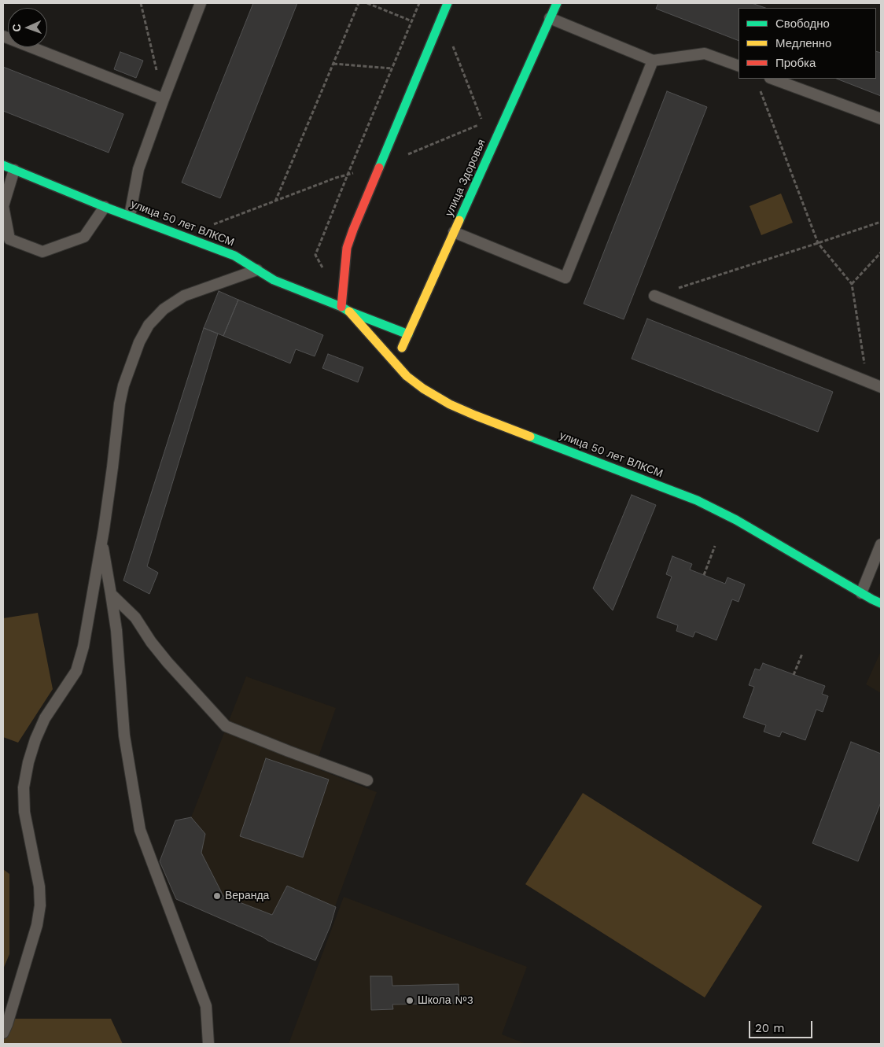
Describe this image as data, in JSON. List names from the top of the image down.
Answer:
{
  "streets": {
    "street": ["улица Здоровья", "улица 50 лет ВЛКСМ"]
  },
  "crossings": [
    ["улица Здоровья", "улица 50 лет ВЛКСМ"]
  ],
  "places": ["Веранда", "Школа №3"],
  "legend": ["Свободно", "Медленно", "Пробка"],
  "scale_bar": "20 m",
  "north": "left"
}
